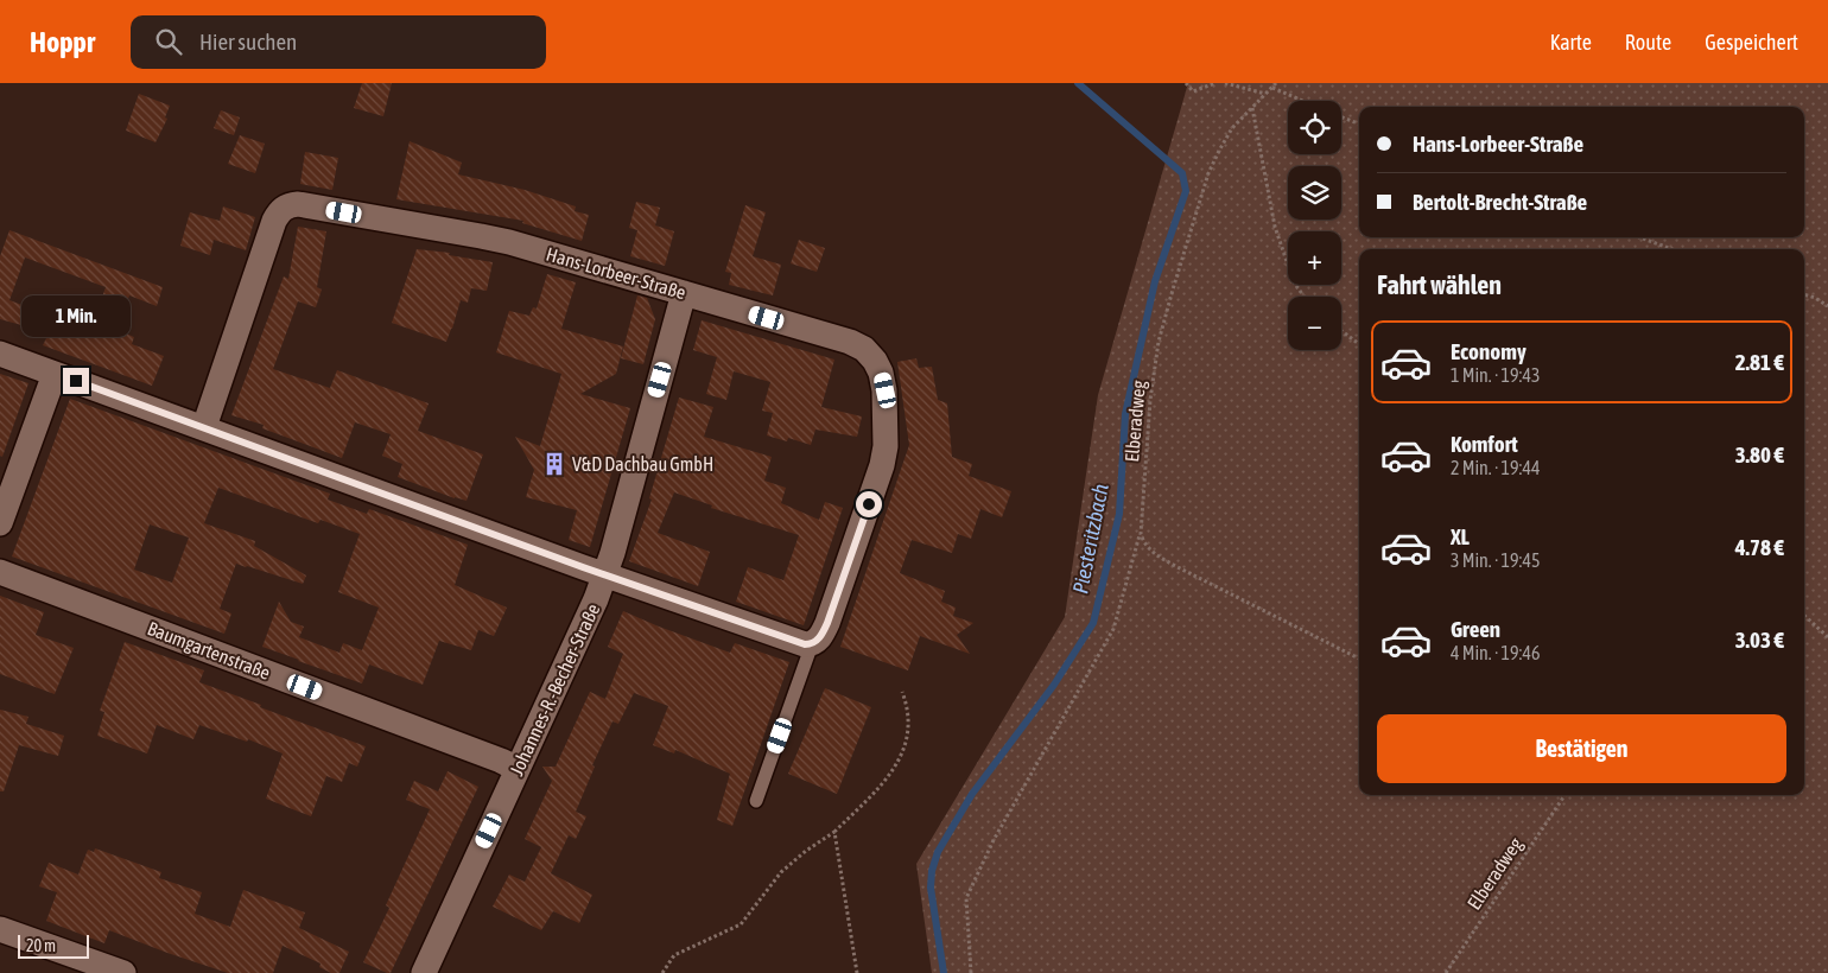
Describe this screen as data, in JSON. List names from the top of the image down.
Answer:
{
  "streets": {
    "street": ["Hans-Lorbeer-Straße", "Baumgartenstraße", "Johannes-R.-Becher-Straße"],
    "path": ["Elberadweg"]
  },
  "crossings": [
    ["Hans-Lorbeer-Straße", "Johannes-R.-Becher-Straße"],
    ["Baumgartenstraße", "Johannes-R.-Becher-Straße"]
  ],
  "water": ["Piesteritzbach"],
  "places": {
    "building": ["V&D Dachbau GmbH"]
  },
  "scale_bar": "20 m",
  "page": {
    "header": "Hoppr",
    "search": "Hier suchen",
    "nav": ["Karte", "Route", "Gespeichert"],
    "map_buttons": ["+", "−"],
    "banner": ["Hans-Lorbeer-Straße", "Bertolt-Brecht-Straße"],
    "heading": "Fahrt wählen",
    "bubble": "1 Min.",
    "list": [
      {
        "name": "Economy",
        "note": "1 Min. · 19:43",
        "value": "2.81 €"
      },
      {
        "name": "Komfort",
        "note": "2 Min. · 19:44",
        "value": "3.80 €"
      },
      {
        "name": "XL",
        "note": "3 Min. · 19:45",
        "value": "4.78 €"
      },
      {
        "name": "Green",
        "note": "4 Min. · 19:46",
        "value": "3.03 €"
      }
    ],
    "buttons": "Bestätigen",
    "scale": "20 m"
  }
}
